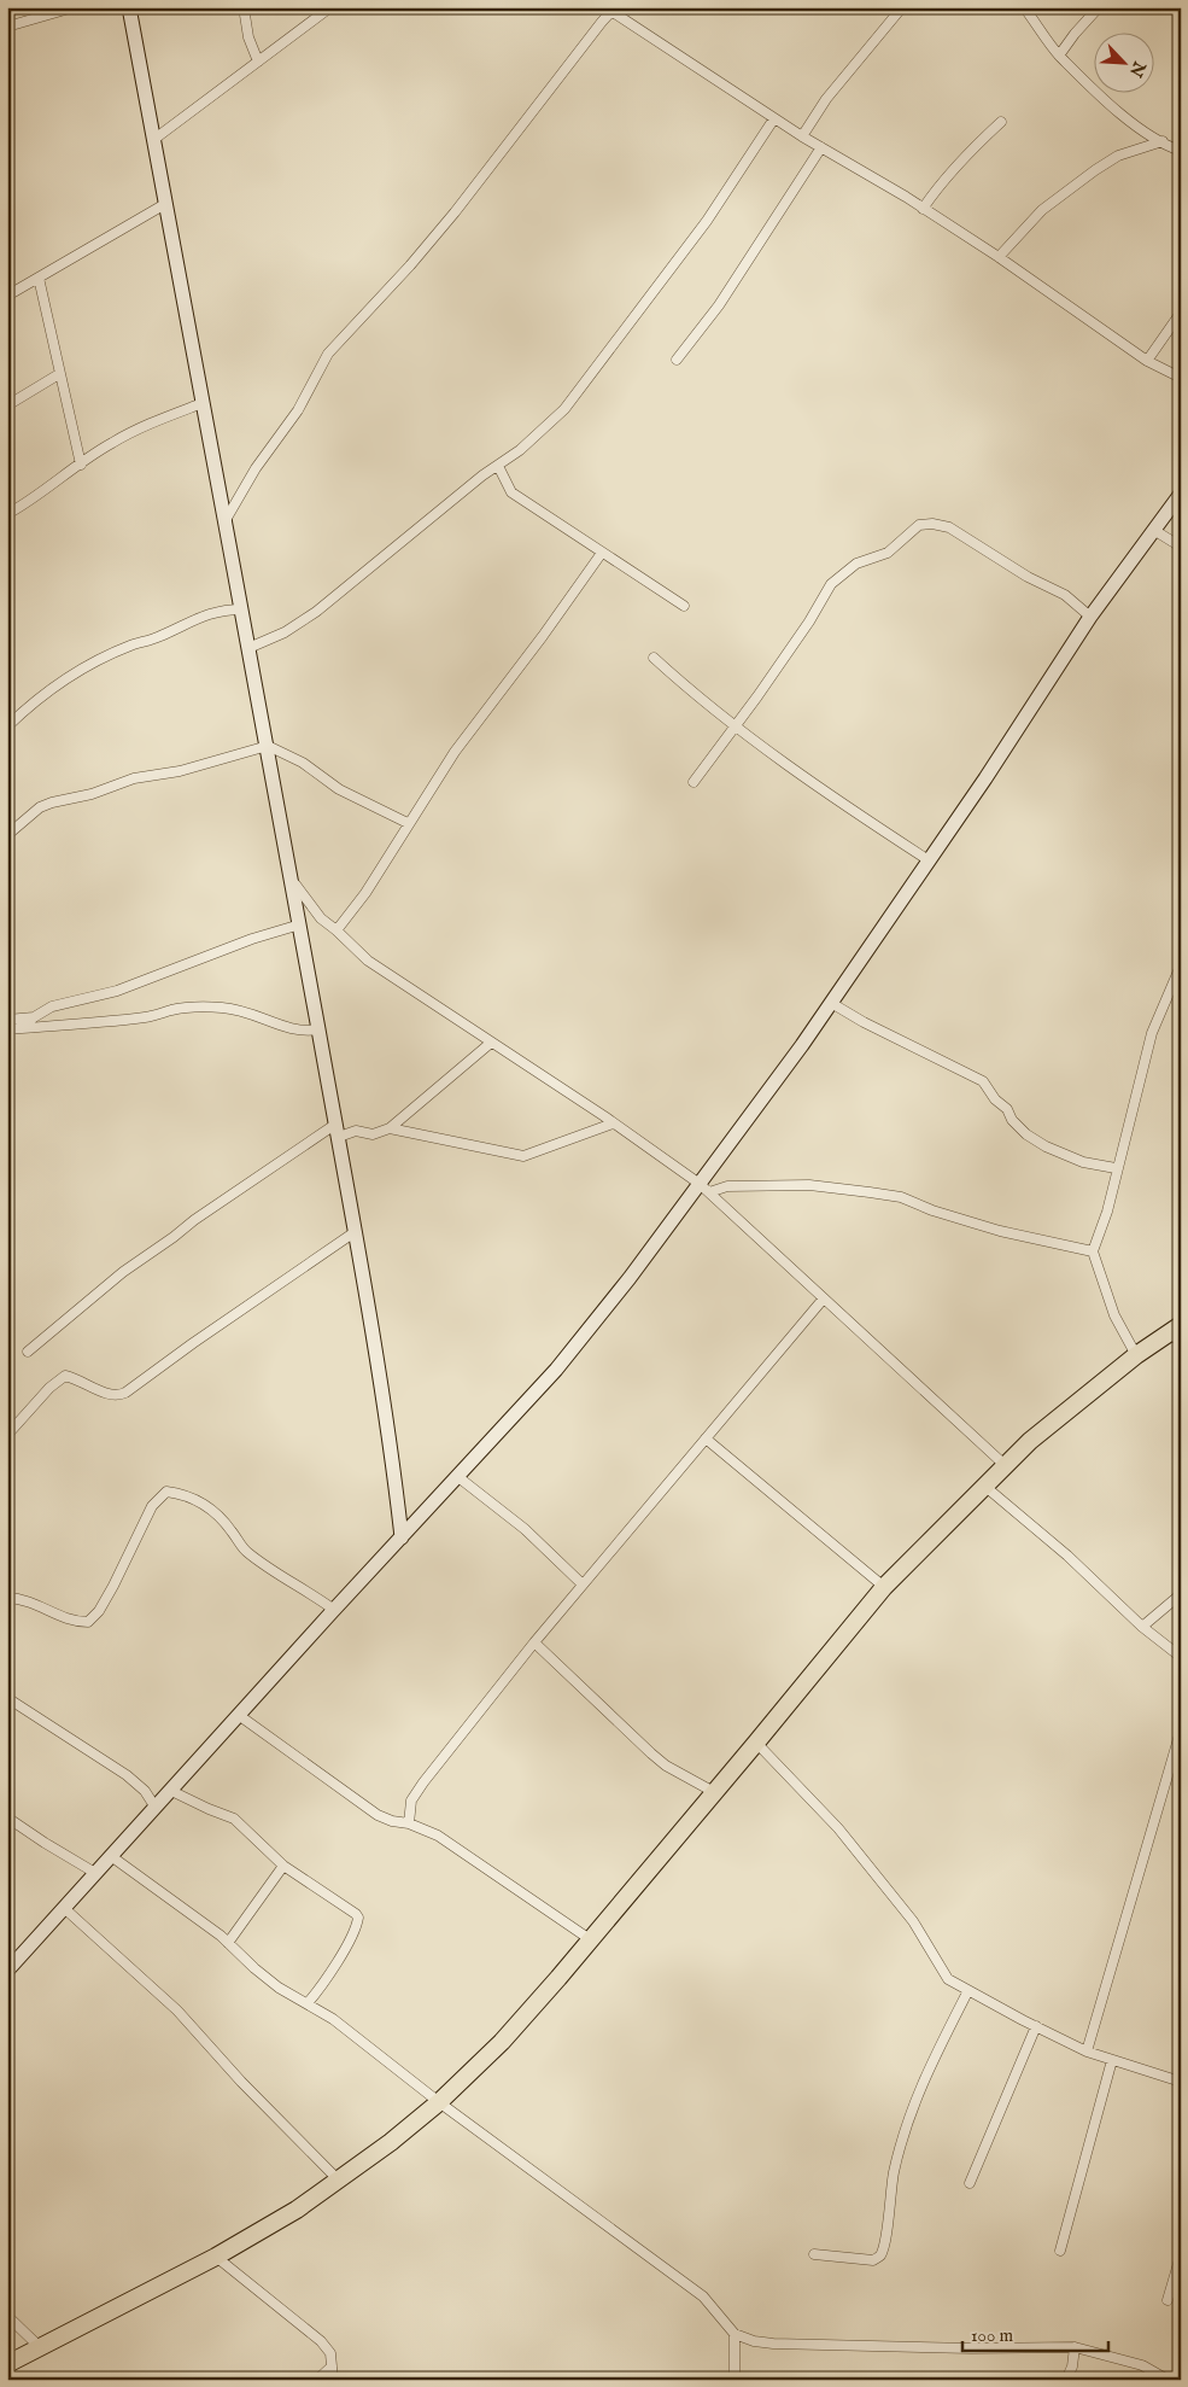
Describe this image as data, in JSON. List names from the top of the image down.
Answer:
{
  "scale_bar": "100 m",
  "north": "bottom right"
}
